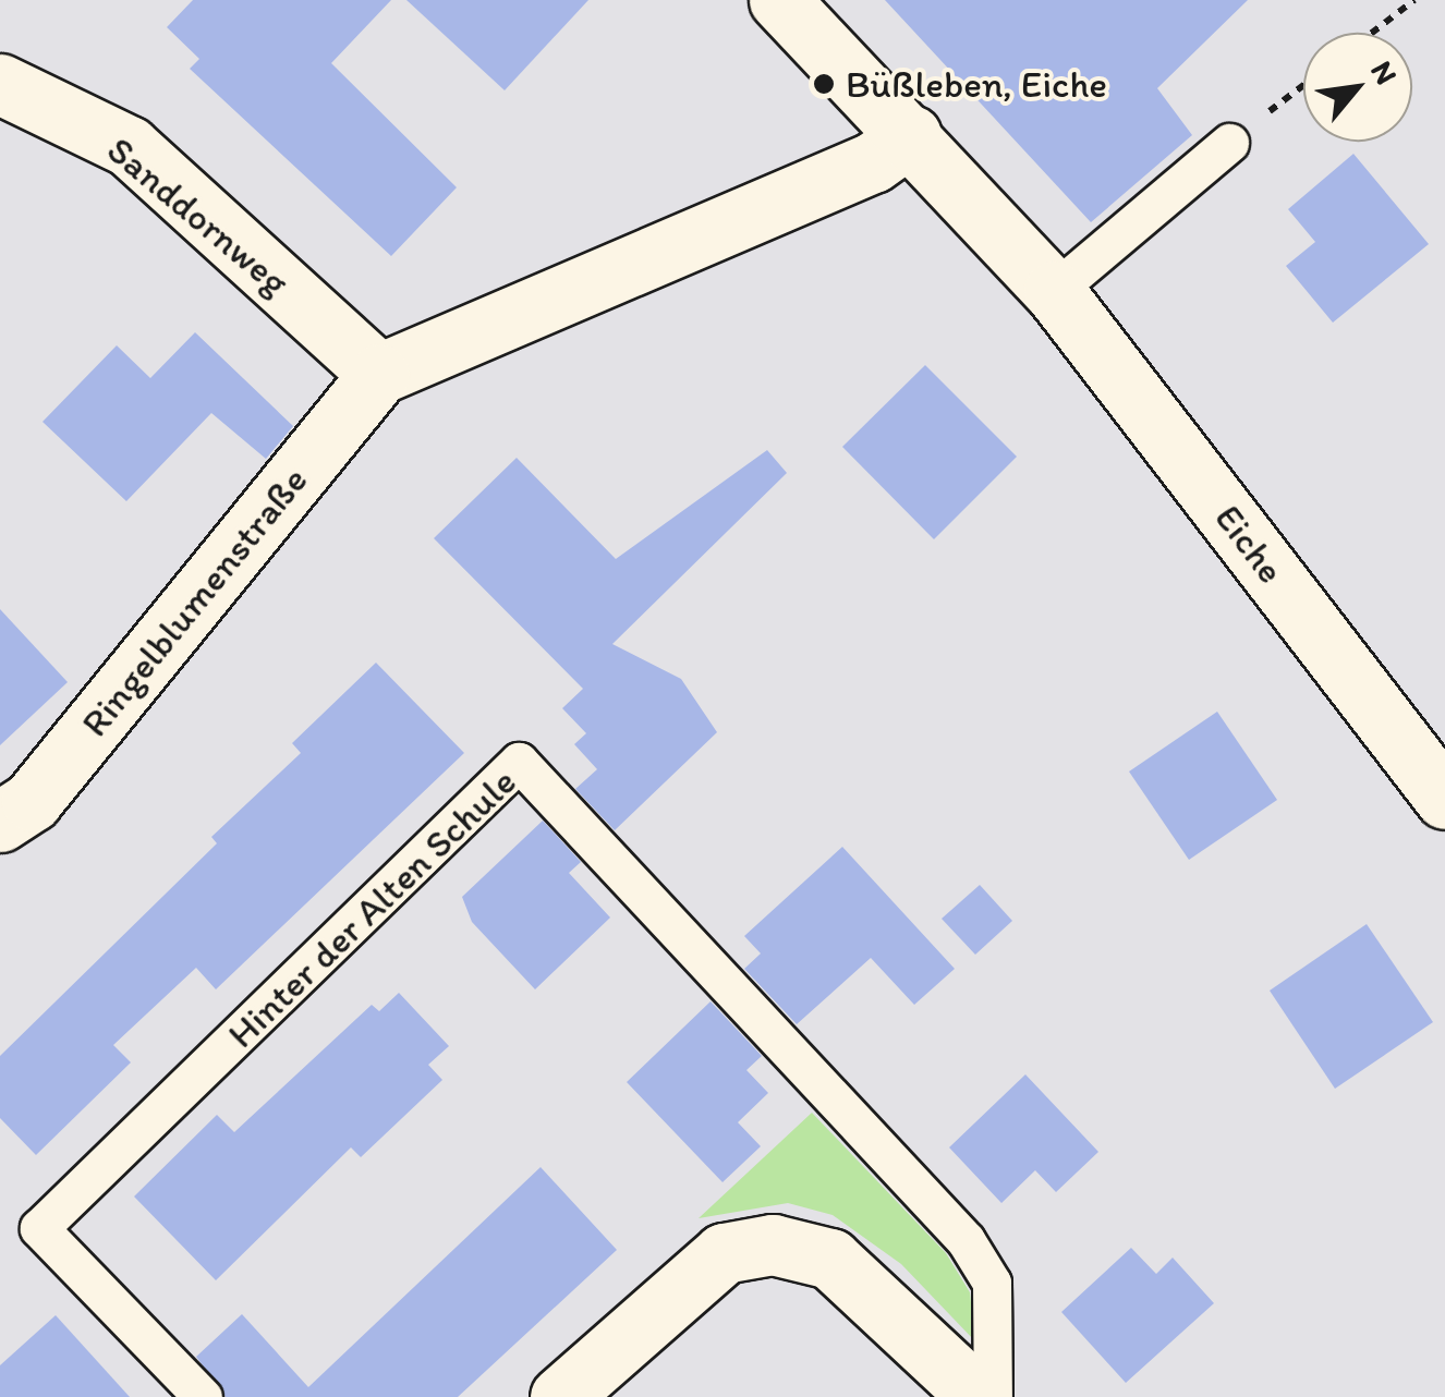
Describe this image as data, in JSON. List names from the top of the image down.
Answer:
{
  "streets": {
    "street": ["Sanddornweg", "Eiche", "Ringelblumenstraße"],
    "lane": ["Hinter der Alten Schule"]
  },
  "crossings": [
    ["Sanddornweg", "Ringelblumenstraße"]
  ],
  "places": ["Büßleben, Eiche"],
  "north": "top right"
}
